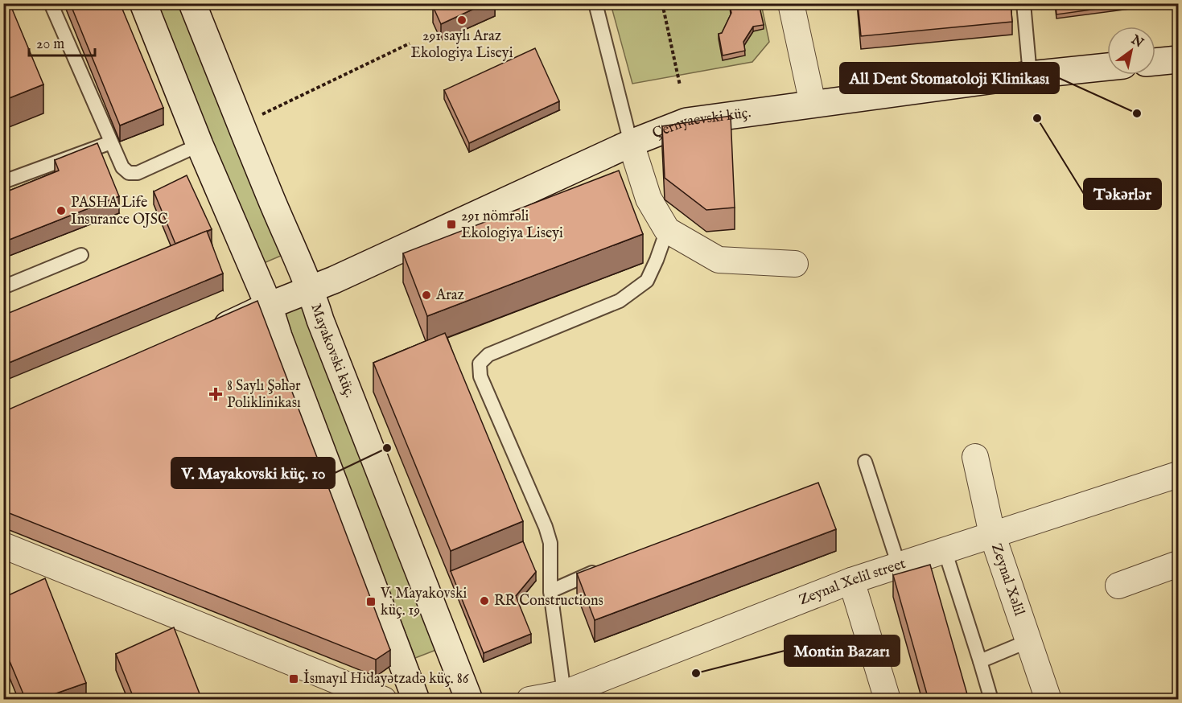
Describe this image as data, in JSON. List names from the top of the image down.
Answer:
{
  "streets": {
    "street": [
      "Çernyaevski küç.",
      "Mayakovski küç.",
      "Zeynal Xəlil",
      "Zeynal Xelil street"
    ]
  },
  "crossings": [
    ["Çernyaevski küç.", "Mayakovski küç."],
    ["Zeynal Xəlil", "Zeynal Xelil street"]
  ],
  "places": {
    "other": [
      "291 saylı Araz Ekologiya Liseyi",
      "All Dent Stomatoloji Klinikası",
      "Təkərlər",
      "PASHA Life Insurance OJSC",
      "Araz",
      "V. Mayakovski küç. 10",
      "RR Constructions",
      "Montin Bazarı"
    ],
    "transit": ["291 nömrəli Ekologiya Liseyi", "V. Mayakovski küç. 19", "İsmayıl Hidayətzadə küç. 86"],
    "health": ["8 Saylı Şəhər Poliklinikası"]
  },
  "scale_bar": "20 m",
  "north": "top right"
}
